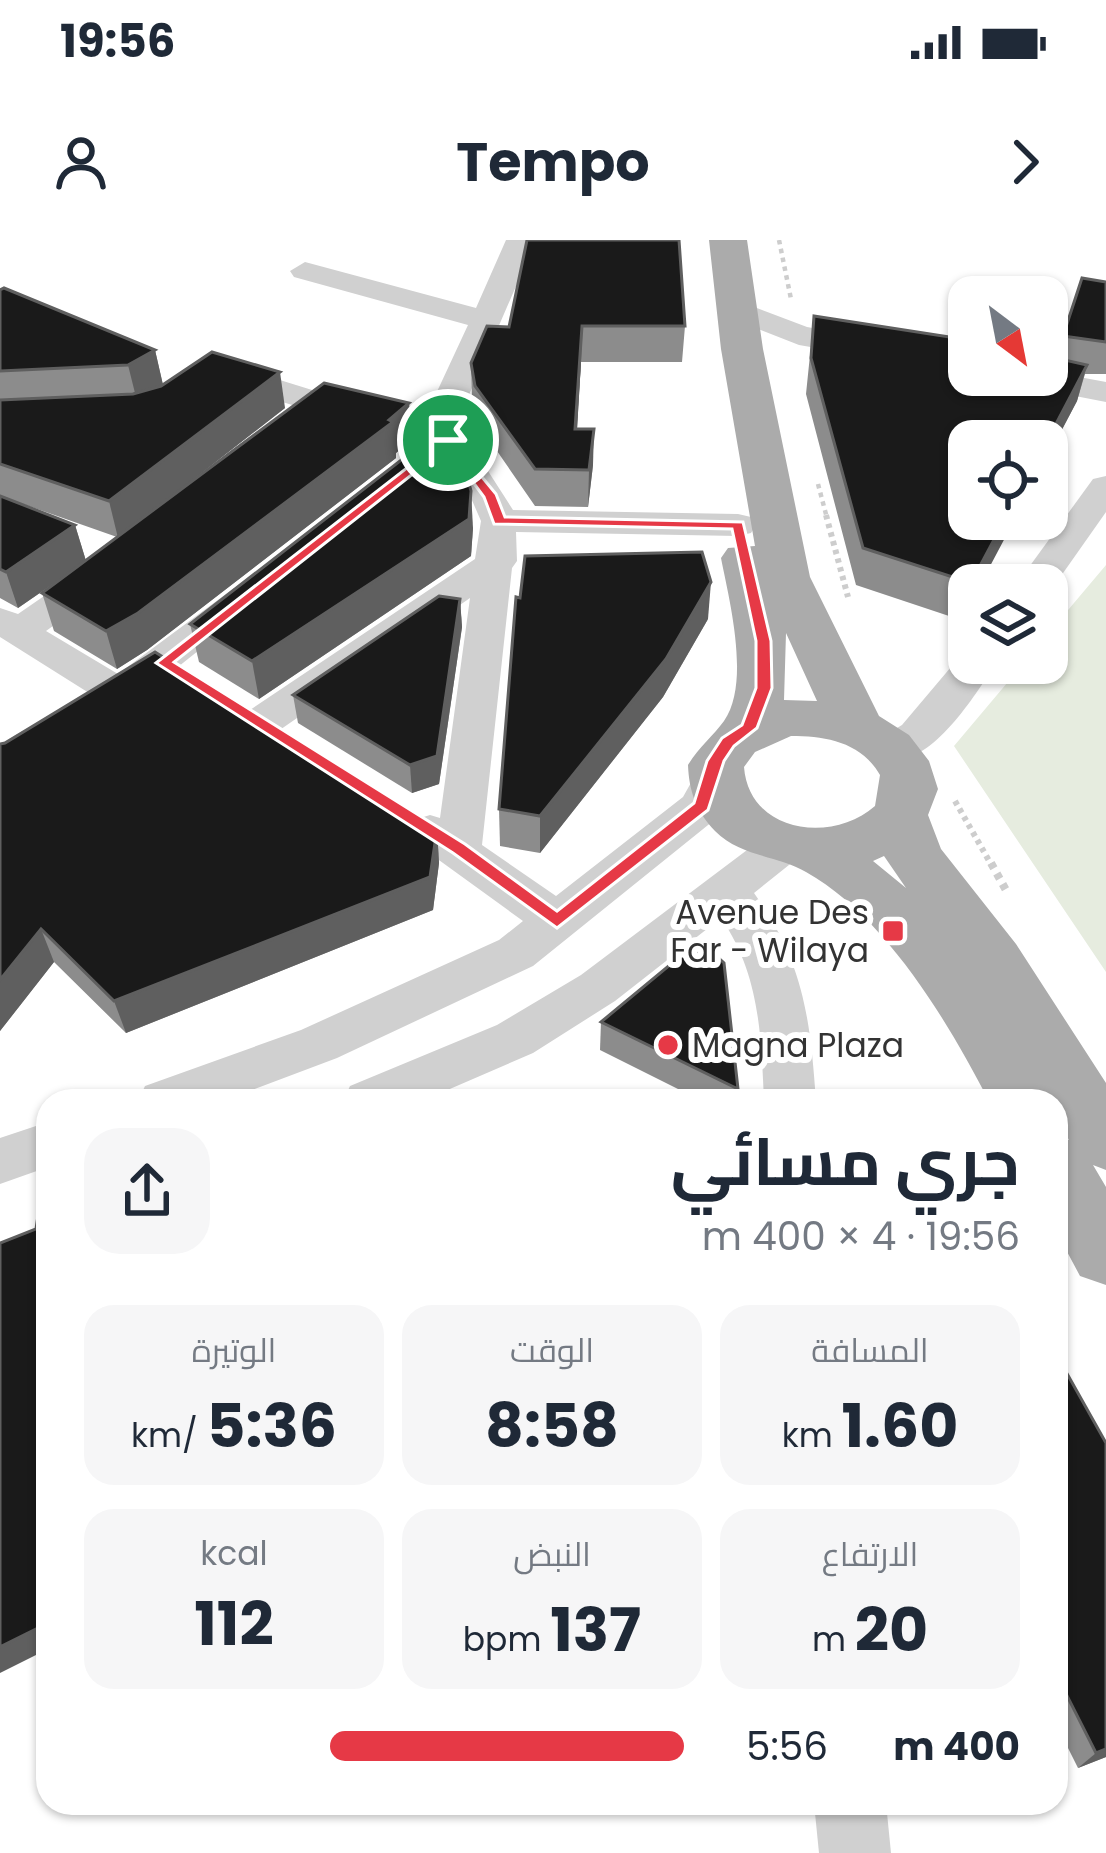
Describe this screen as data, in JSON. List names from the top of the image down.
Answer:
{
  "places": {
    "transit": ["Avenue Des Far - Wilaya"],
    "other": ["Magna Plaza"]
  },
  "north": "bottom right",
  "page": {
    "status": "19:56",
    "header": "Tempo",
    "heading": ["جري مسائي", "19:56 · 4 × 400 m"],
    "stats": [
      ["المسافة", "1.60 km"],
      ["الوقت", "8:58"],
      ["الوتيرة", "5:36 /km"],
      ["الارتفاع", "20 m"],
      ["النبض", "137 bpm"],
      ["kcal", "112"]
    ],
    "list": [
      {
        "name": "400 m",
        "note": "5:56"
      }
    ]
  }
}
